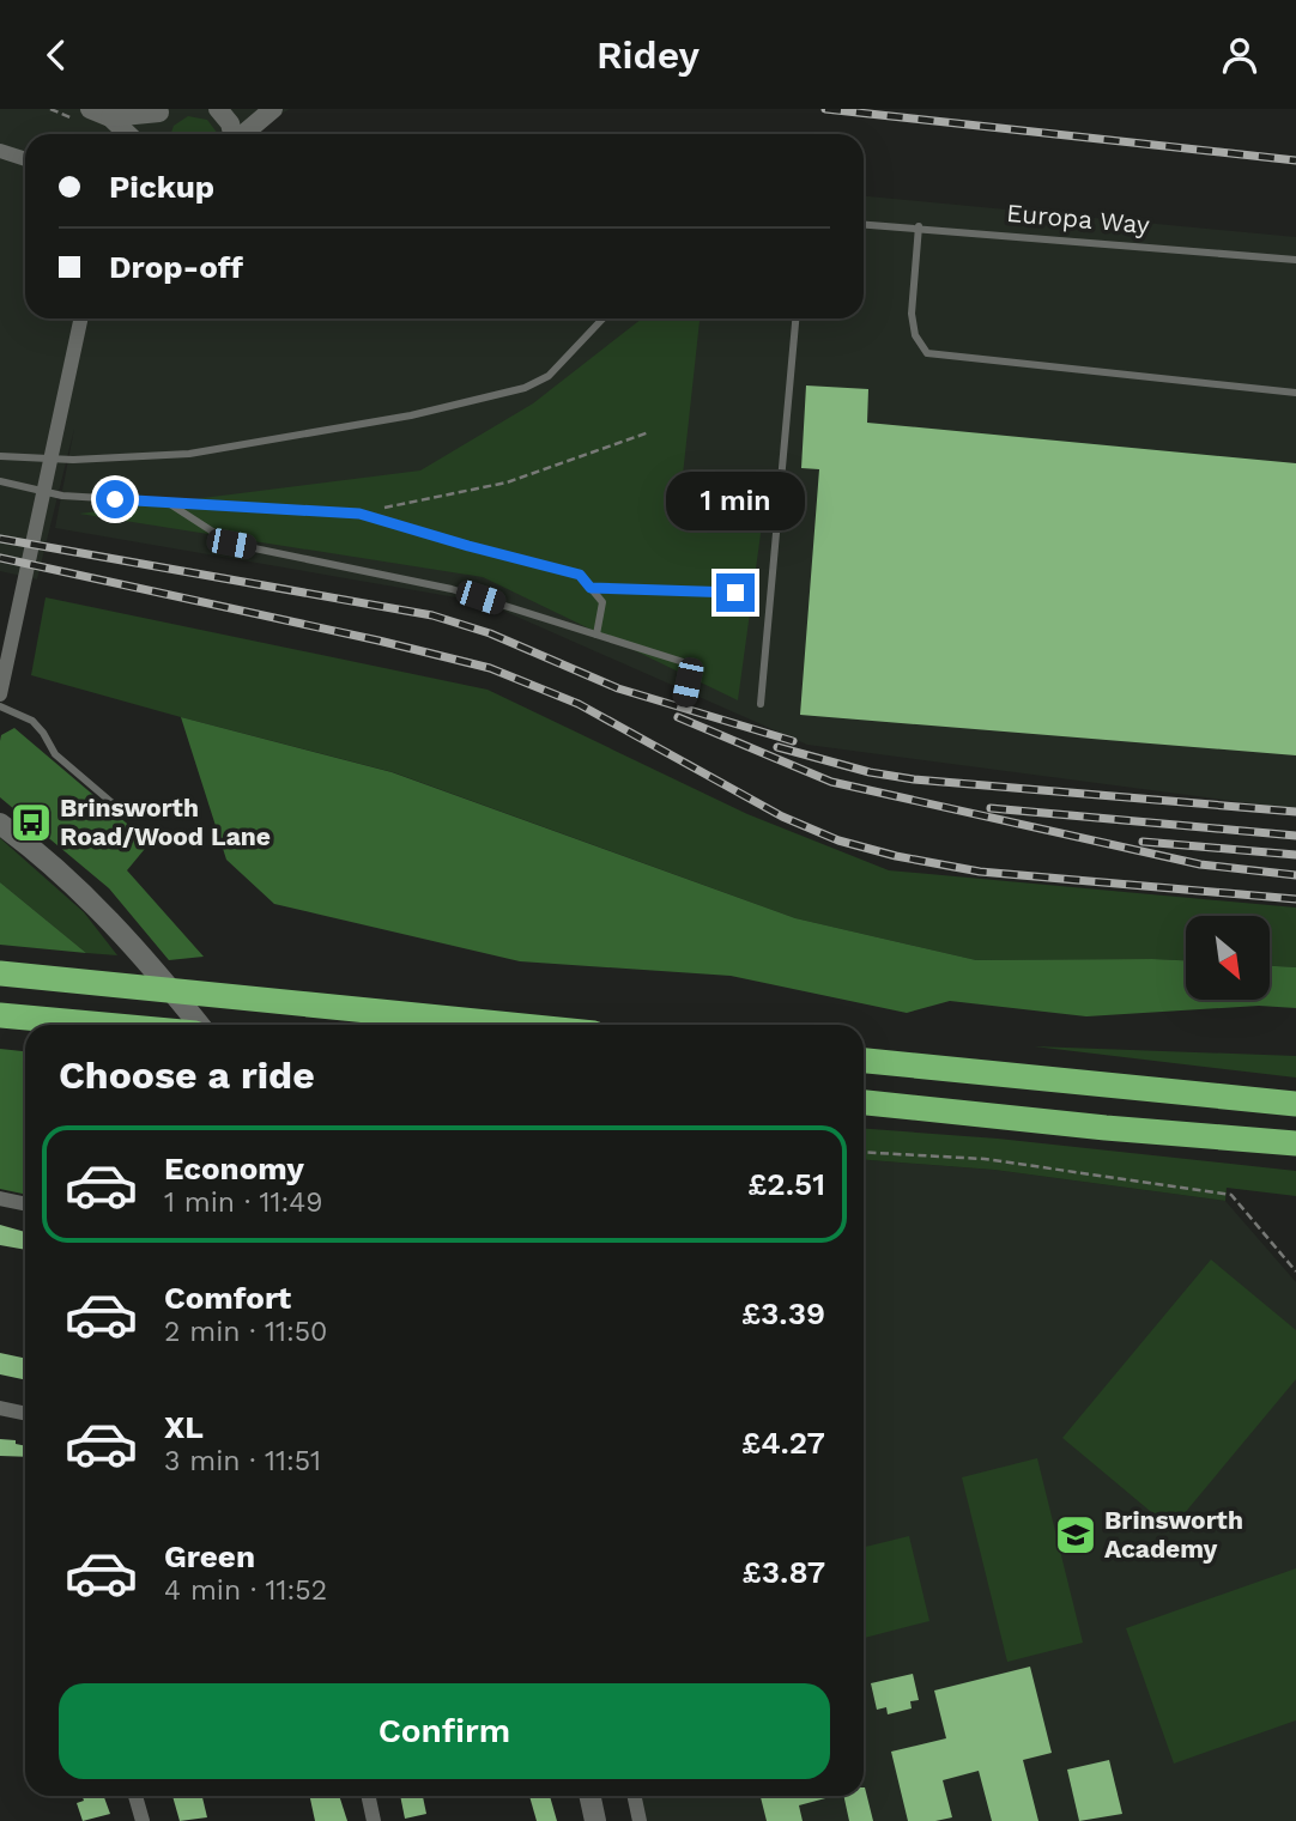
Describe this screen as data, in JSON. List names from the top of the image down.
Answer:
{
  "streets": {
    "lane": ["Europa Way"]
  },
  "places": {
    "bus stop": ["Brinsworth Road/Wood Lane"],
    "school or university": ["Brinsworth Academy"]
  },
  "north": "bottom right",
  "page": {
    "header": "Ridey",
    "banner": ["Pickup", "Drop-off"],
    "bubble": "1 min",
    "heading": "Choose a ride",
    "list": [
      {
        "name": "Economy",
        "note": "1 min · 11:49",
        "value": "£2.51"
      },
      {
        "name": "Comfort",
        "note": "2 min · 11:50",
        "value": "£3.39"
      },
      {
        "name": "XL",
        "note": "3 min · 11:51",
        "value": "£4.27"
      },
      {
        "name": "Green",
        "note": "4 min · 11:52",
        "value": "£3.87"
      }
    ],
    "buttons": "Confirm"
  }
}
